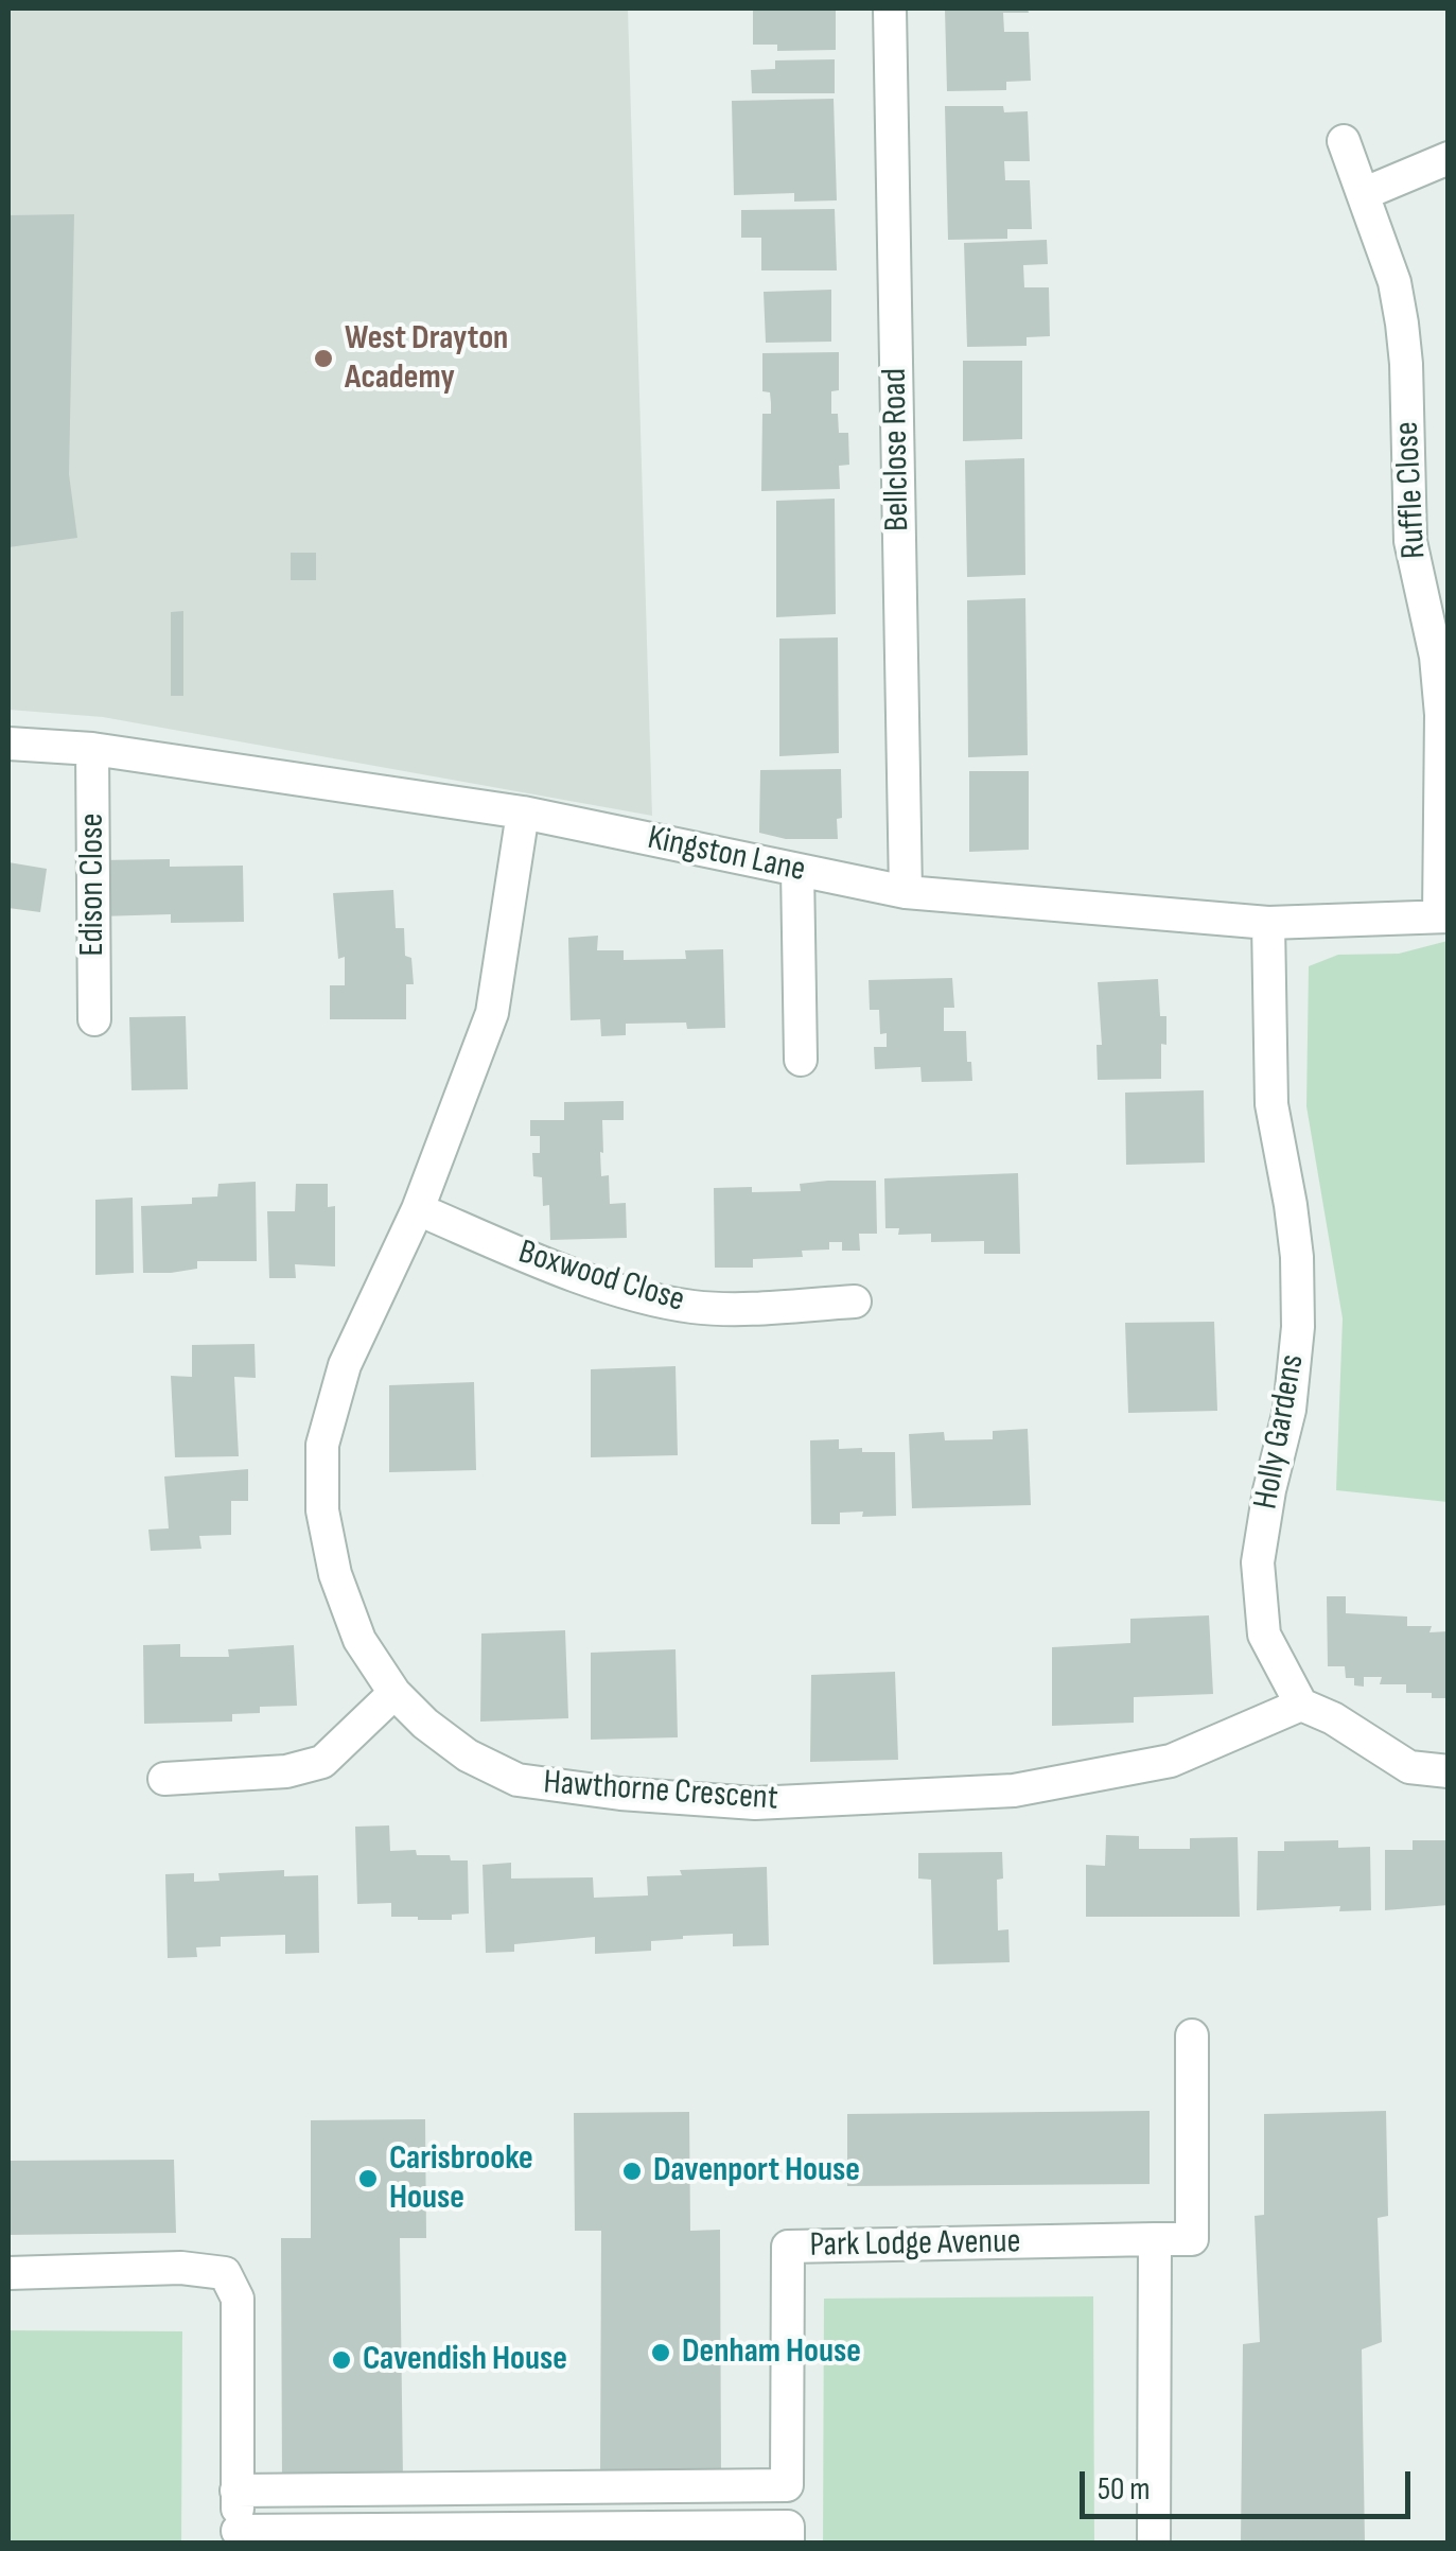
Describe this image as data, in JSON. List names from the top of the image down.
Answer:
{
  "streets": {
    "street": [
      "Bellclose Road",
      "Ruffle Close",
      "Kingston Lane",
      "Edison Close",
      "Boxwood Close",
      "Holly Gardens",
      "Hawthorne Crescent",
      "Park Lodge Avenue"
    ]
  },
  "crossings": [
    ["Bellclose Road", "Kingston Lane"],
    ["Ruffle Close", "Kingston Lane"],
    ["Kingston Lane", "Edison Close"],
    ["Kingston Lane", "Holly Gardens"],
    ["Kingston Lane", "Hawthorne Crescent"],
    ["Boxwood Close", "Hawthorne Crescent"],
    ["Holly Gardens", "Hawthorne Crescent"]
  ],
  "places": [
    "West Drayton Academy",
    "Davenport House",
    "Carisbrooke House",
    "Denham House",
    "Cavendish House"
  ],
  "scale_bar": "50 m"
}
